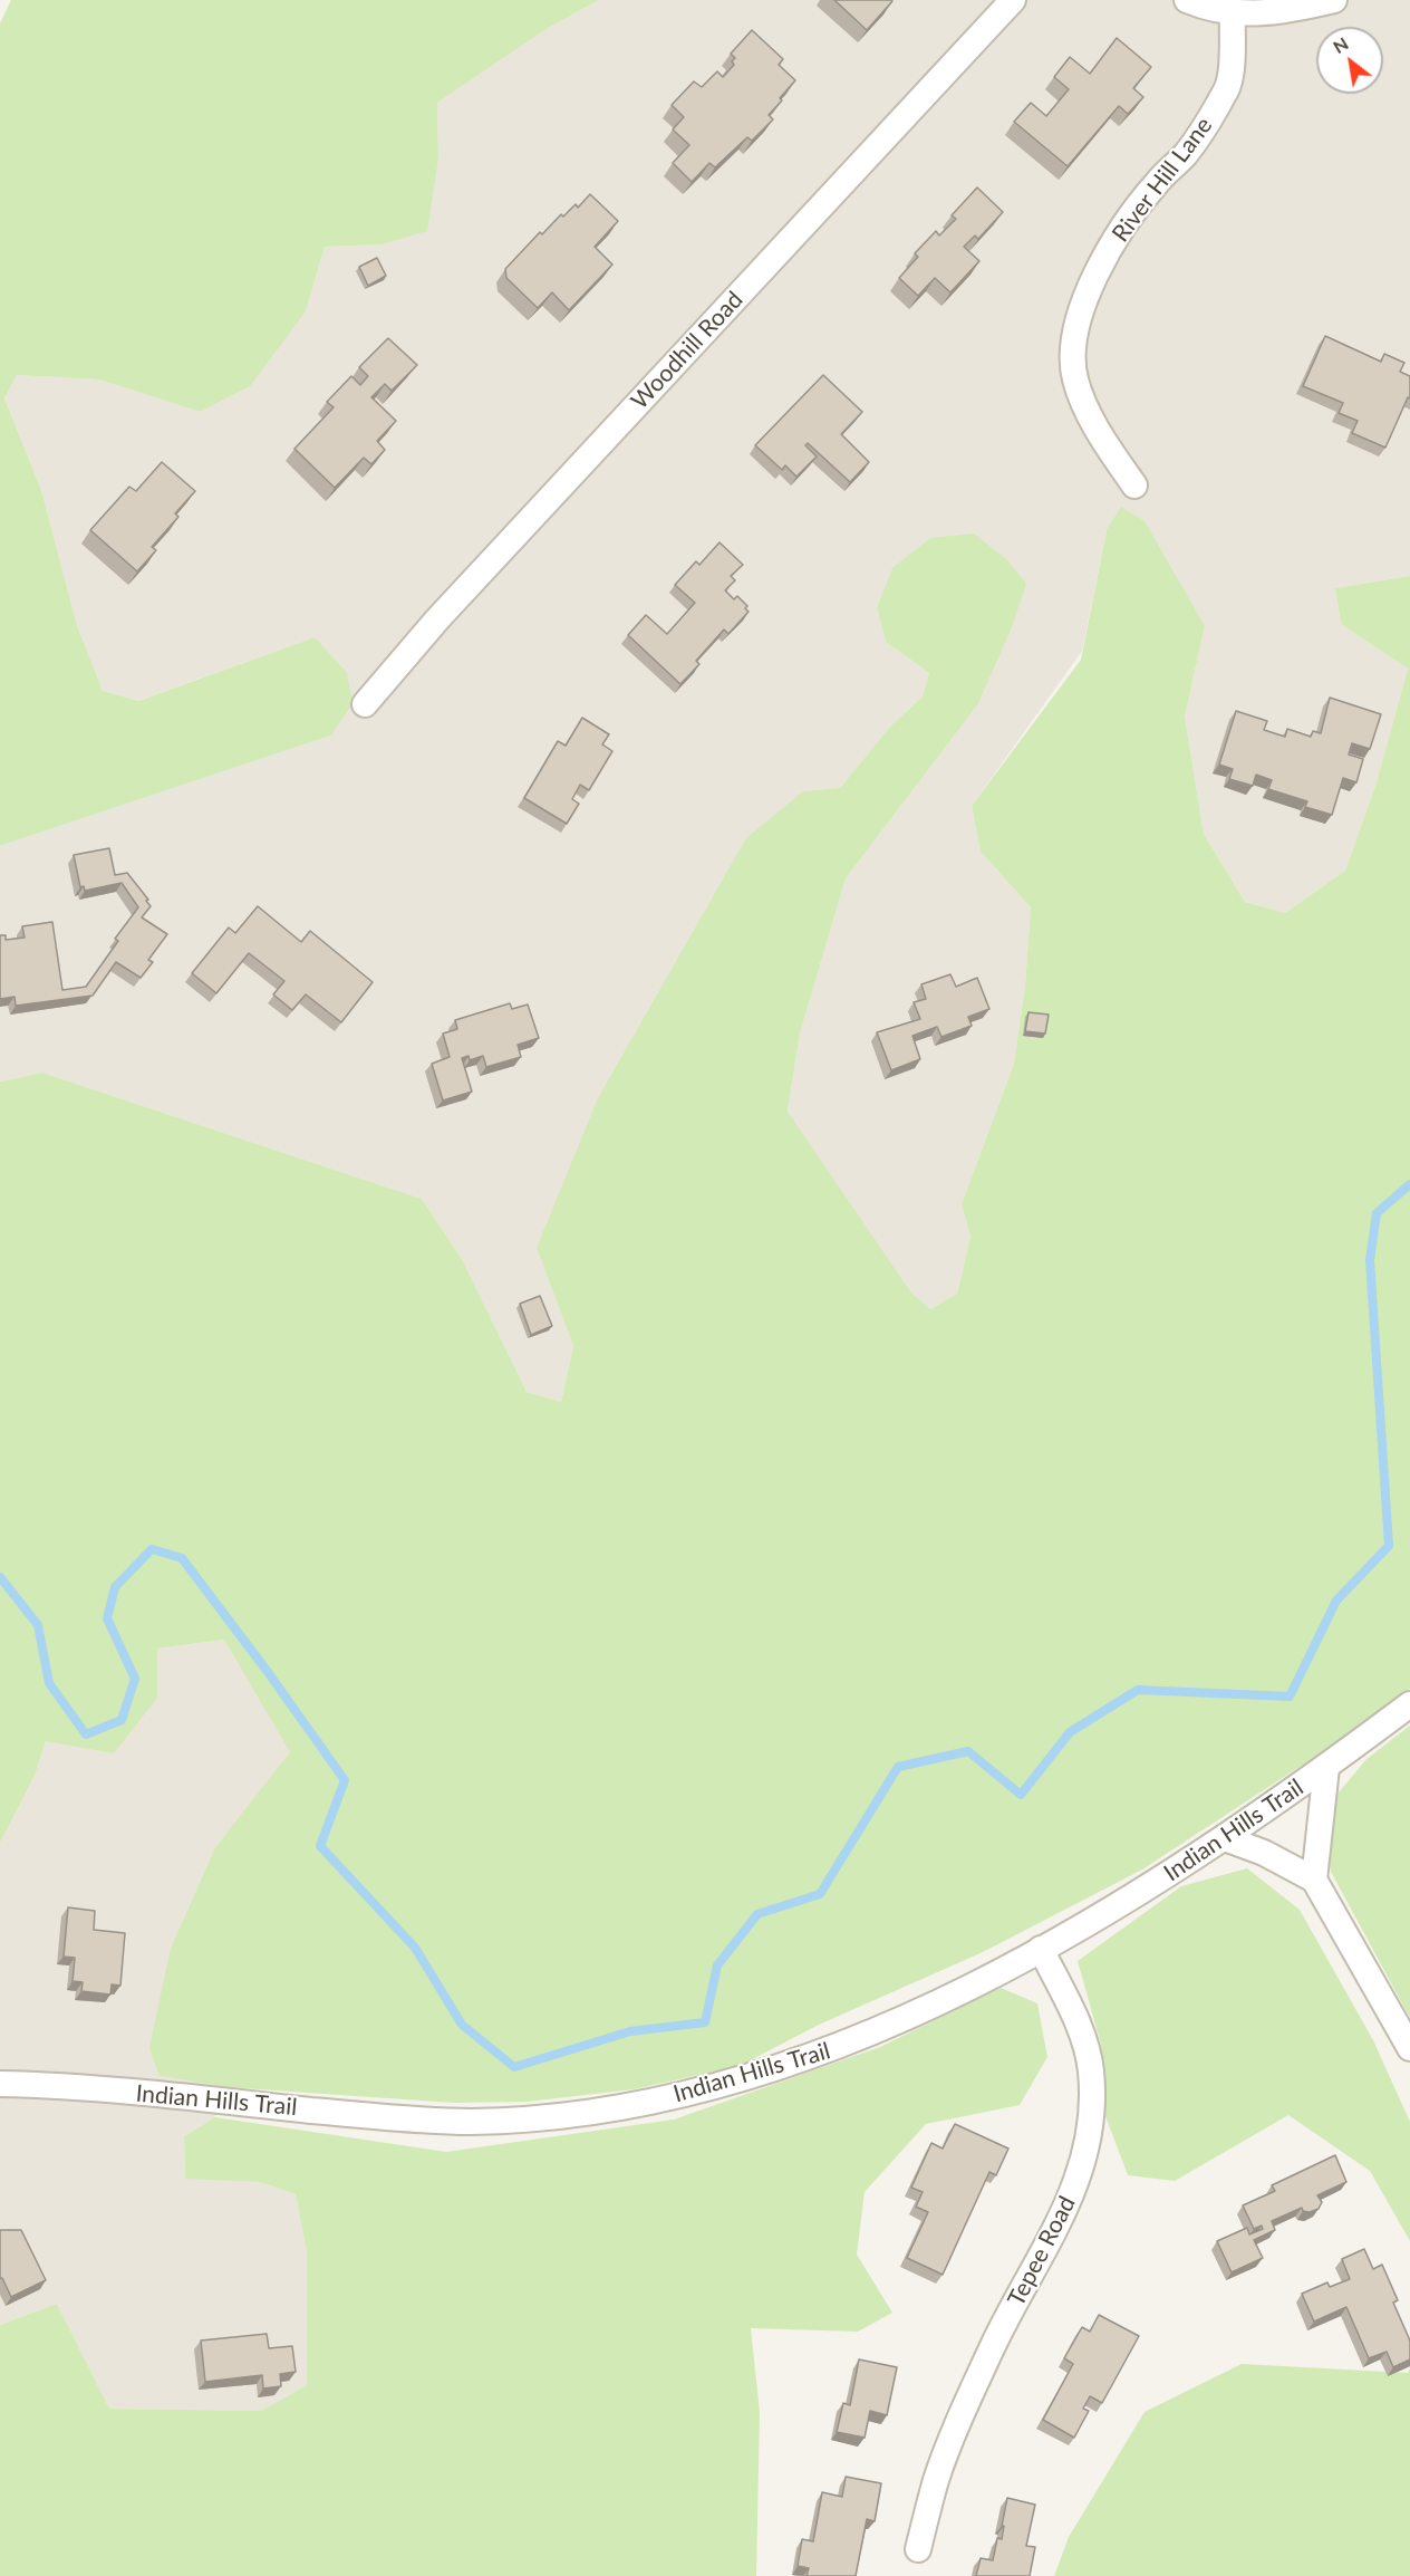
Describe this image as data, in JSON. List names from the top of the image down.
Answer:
{
  "streets": {
    "street": [
      "River Hill Lane",
      "Woodhill Road",
      "Indian Hills Trail",
      "Tepee Road"
    ]
  },
  "crossings": [
    ["Indian Hills Trail", "Tepee Road"]
  ],
  "north": "top left"
}
